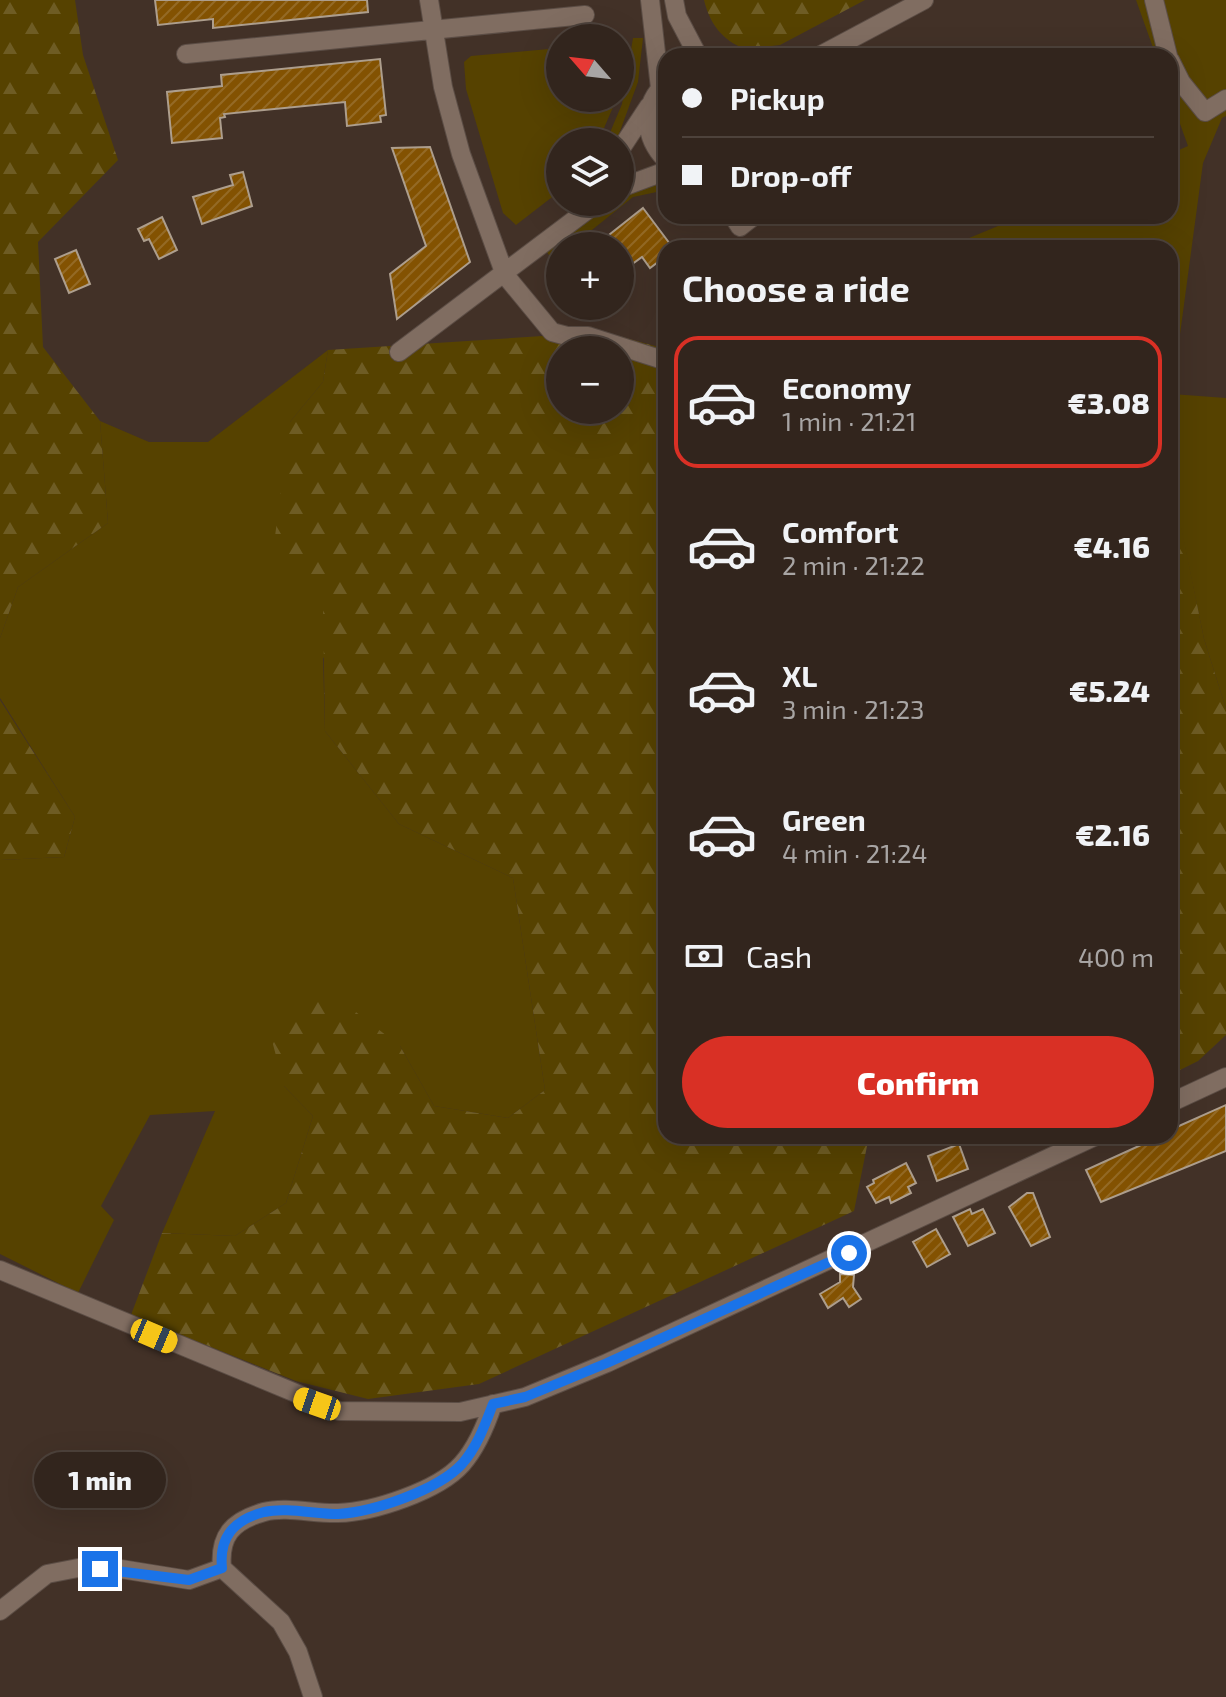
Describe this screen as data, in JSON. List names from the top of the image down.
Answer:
{
  "north": "top left",
  "page": {
    "map_buttons": ["+", "−"],
    "banner": ["Pickup", "Drop-off"],
    "heading": "Choose a ride",
    "list": [
      {
        "name": "Economy",
        "note": "1 min · 21:21",
        "value": "€3.08"
      },
      {
        "name": "Comfort",
        "note": "2 min · 21:22",
        "value": "€4.16"
      },
      {
        "name": "XL",
        "note": "3 min · 21:23",
        "value": "€5.24"
      },
      {
        "name": "Green",
        "note": "4 min · 21:24",
        "value": "€2.16"
      }
    ],
    "pay": ["Cash", "400 m"],
    "buttons": "Confirm",
    "bubble": "1 min"
  }
}
